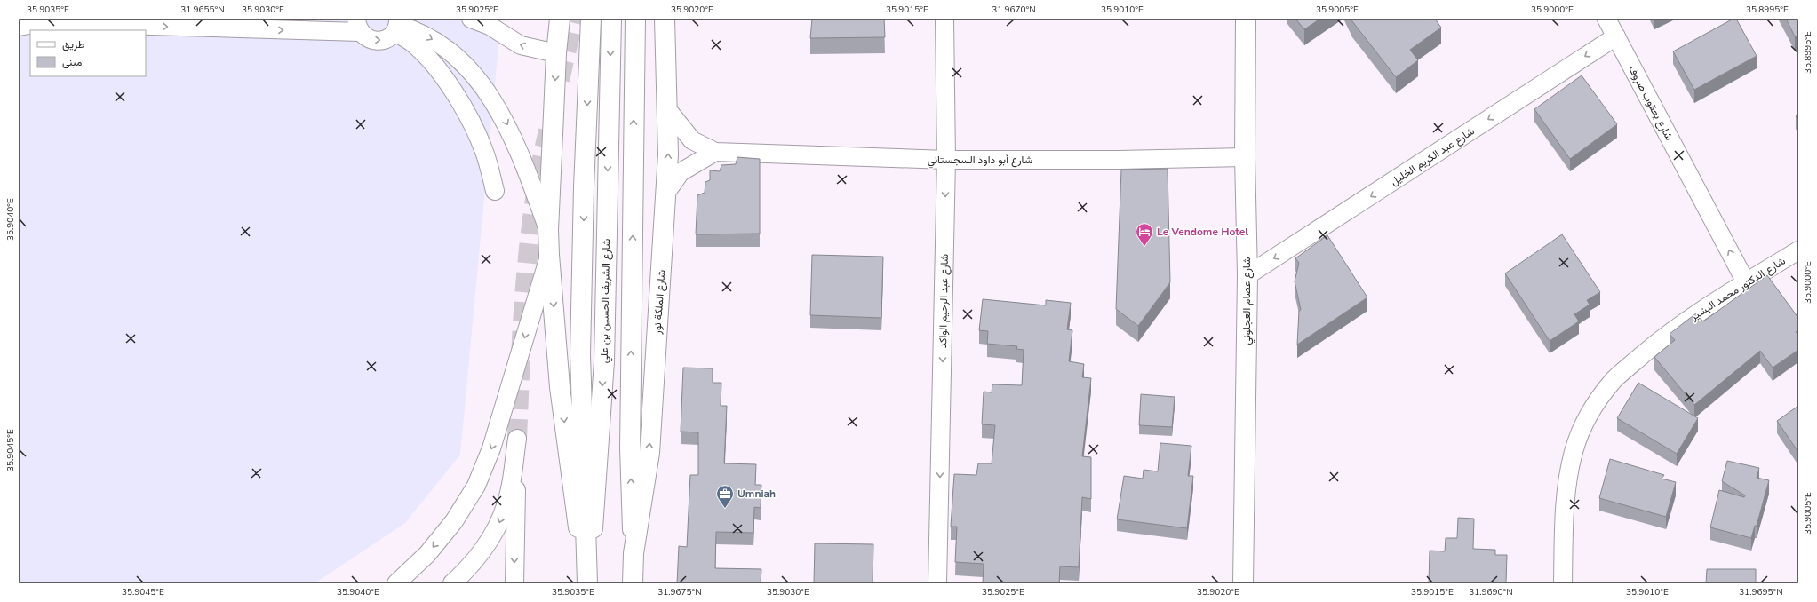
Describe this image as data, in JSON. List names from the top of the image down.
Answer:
{
  "streets": {
    "main road": ["شارع الشريف الحسين بن علي", "شارع عصام العجلوني", "شارع الملكة نور"],
    "street": [
      "شارع يعقوب صروف",
      "شارع عبد الكريم الخليل",
      "شارع أبو داود السجستاني",
      "شارع الدكتور محمد البشير",
      "شارع عبد الرحيم الواكد"
    ]
  },
  "crossings": [
    ["شارع يعقوب صروف", "شارع عبد الكريم الخليل"],
    ["شارع يعقوب صروف", "شارع الدكتور محمد البشير"],
    ["شارع عبد الكريم الخليل", "شارع عصام العجلوني"],
    ["شارع أبو داود السجستاني", "شارع عبد الرحيم الواكد"],
    ["شارع أبو داود السجستاني", "شارع عصام العجلوني"]
  ],
  "one_way": ["شارع يعقوب صروف", "شارع عبد الكريم الخليل", "شارع عبد الرحيم الواكد"],
  "places": {
    "hotel": ["Le Vendome Hotel"],
    "office": ["Umniah"]
  },
  "legend": ["طريق", "مبنى"],
  "coordinates": [
    "35.9035°E",
    "31.9655°N",
    "35.9030°E",
    "35.9025°E",
    "35.9020°E",
    "35.9015°E",
    "31.9670°N",
    "35.9010°E",
    "35.9005°E",
    "35.9000°E",
    "35.8995°E",
    "35.9040°E",
    "35.9045°E",
    "31.9675°N",
    "31.9690°N",
    "31.9695°N"
  ]
}
